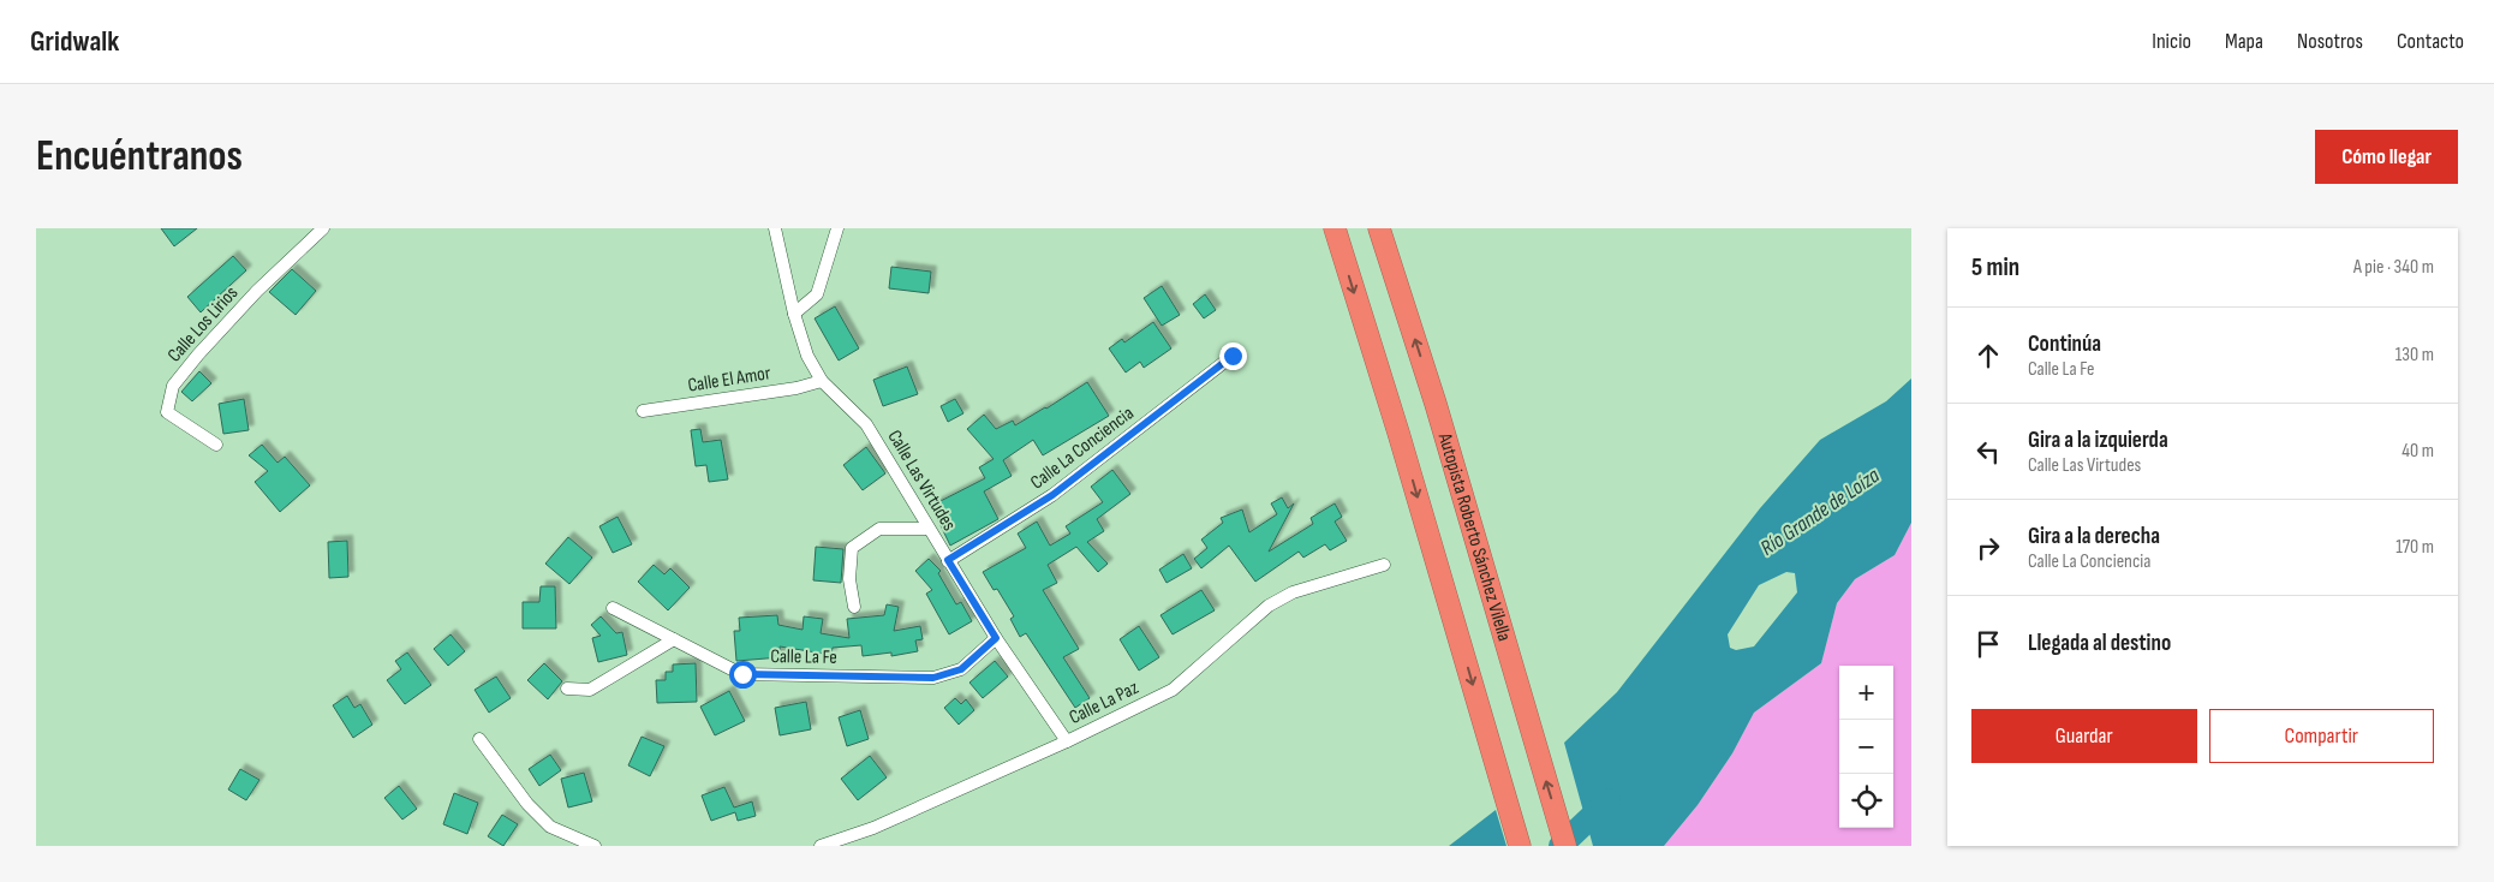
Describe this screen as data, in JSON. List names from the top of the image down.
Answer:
{
  "streets": {
    "highway": ["Autopista Roberto Sánchez Vilella"],
    "street": [
      "Calle Los Lirios",
      "Calle El Amor",
      "Calle La Conciencia",
      "Calle Las Virtudes",
      "Calle La Fe",
      "Calle La Paz"
    ]
  },
  "crossings": [
    ["Calle El Amor", "Calle Las Virtudes"],
    ["Calle La Conciencia", "Calle Las Virtudes"],
    ["Calle Las Virtudes", "Calle La Fe"],
    ["Calle Las Virtudes", "Calle La Paz"]
  ],
  "water": ["Río Grande de Loíza"],
  "page": {
    "header": "Gridwalk",
    "nav": [
      "Inicio",
      "Mapa",
      "Nosotros",
      "Contacto"
    ],
    "buttons": [
      "Cómo llegar",
      ["Guardar", "Compartir"]
    ],
    "title": "Encuéntranos",
    "heading": ["5 min", "A pie · 340 m"],
    "list": [
      ["Continúa", "Calle La Fe", "130 m"],
      ["Gira a la izquierda", "Calle Las Virtudes", "40 m"],
      ["Gira a la derecha", "Calle La Conciencia", "170 m"],
      "Llegada al destino"
    ],
    "map_buttons": ["+", "−"]
  }
}
